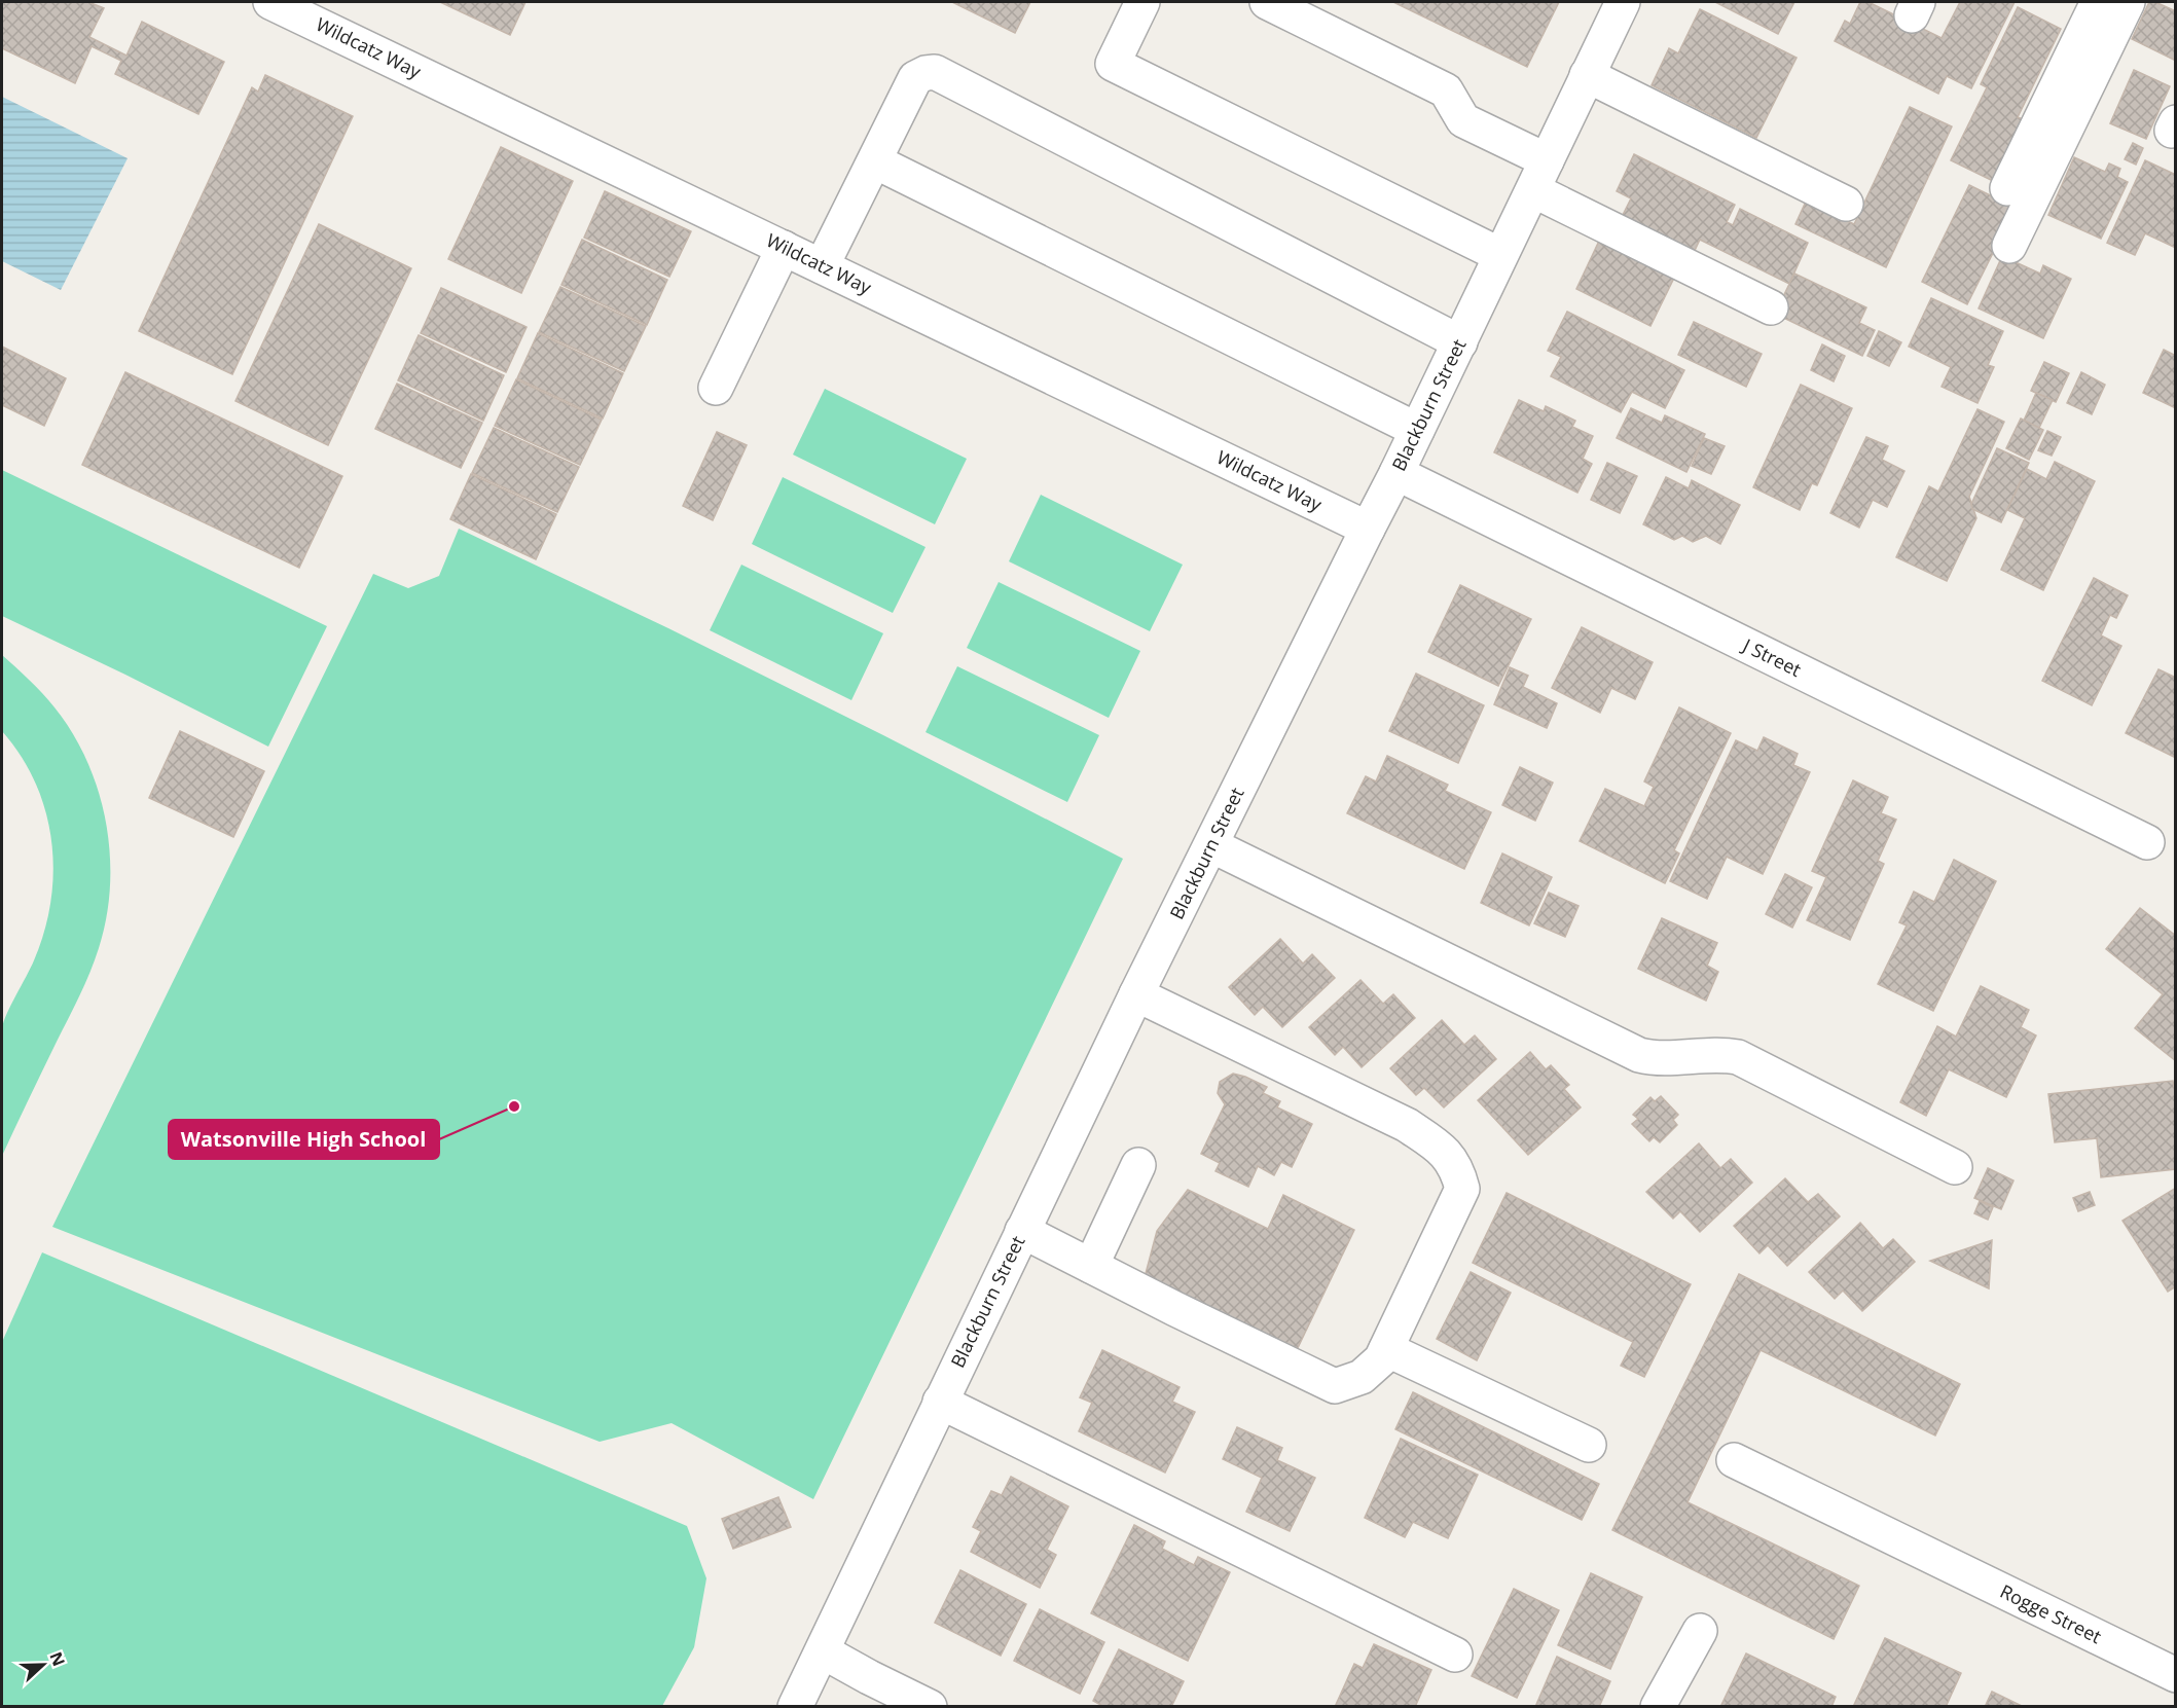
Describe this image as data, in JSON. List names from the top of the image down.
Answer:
{
  "streets": {
    "street": [
      "Wildcatz Way",
      "Blackburn Street",
      "J Street",
      "Rogge Street"
    ]
  },
  "crossings": [
    ["Wildcatz Way", "Blackburn Street"],
    ["Blackburn Street", "J Street"]
  ],
  "places": ["Watsonville High School"],
  "north": "right"
}
